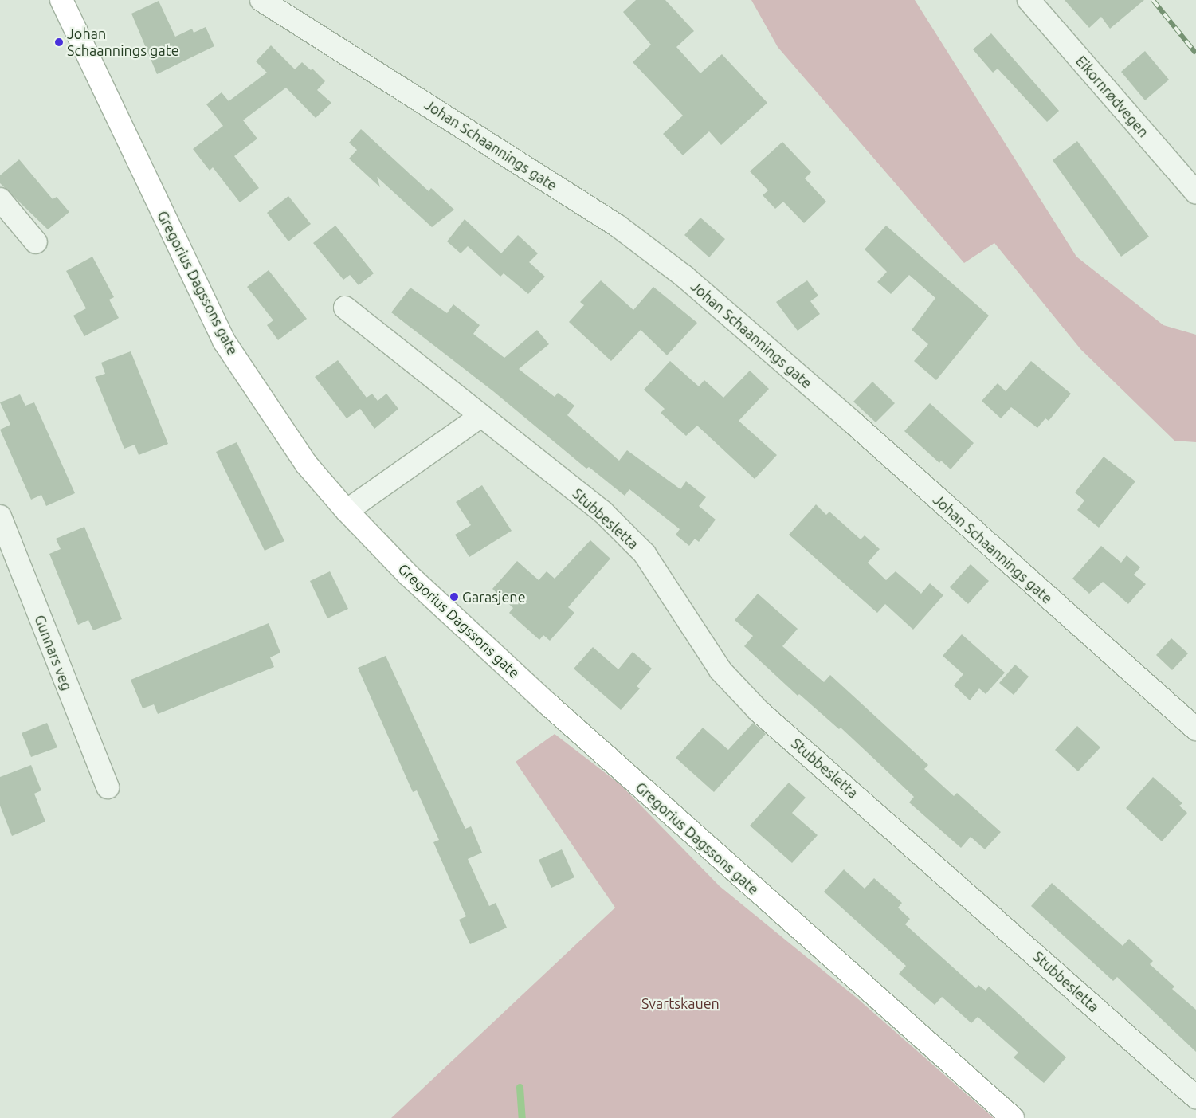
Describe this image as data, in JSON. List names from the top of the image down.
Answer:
{
  "streets": {
    "street": [
      "Eikornrødvegen",
      "Johan Schaannings gate",
      "Gregorius Dagssons gate",
      "Stubbesletta",
      "Gunnars veg"
    ]
  },
  "parks": ["Svartskauen"],
  "places": ["Johan Schaannings gate", "Garasjene"]
}
